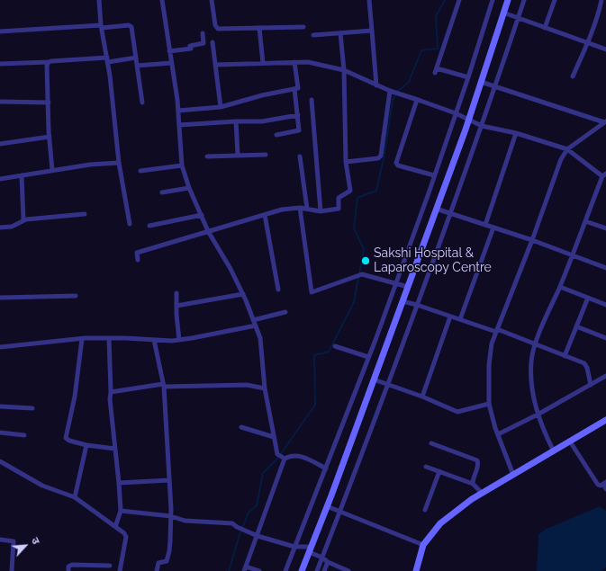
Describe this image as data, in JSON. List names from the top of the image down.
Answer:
{
  "places": ["Sakshi Hospital & Laparoscopy Centre"],
  "north": "top right"
}
